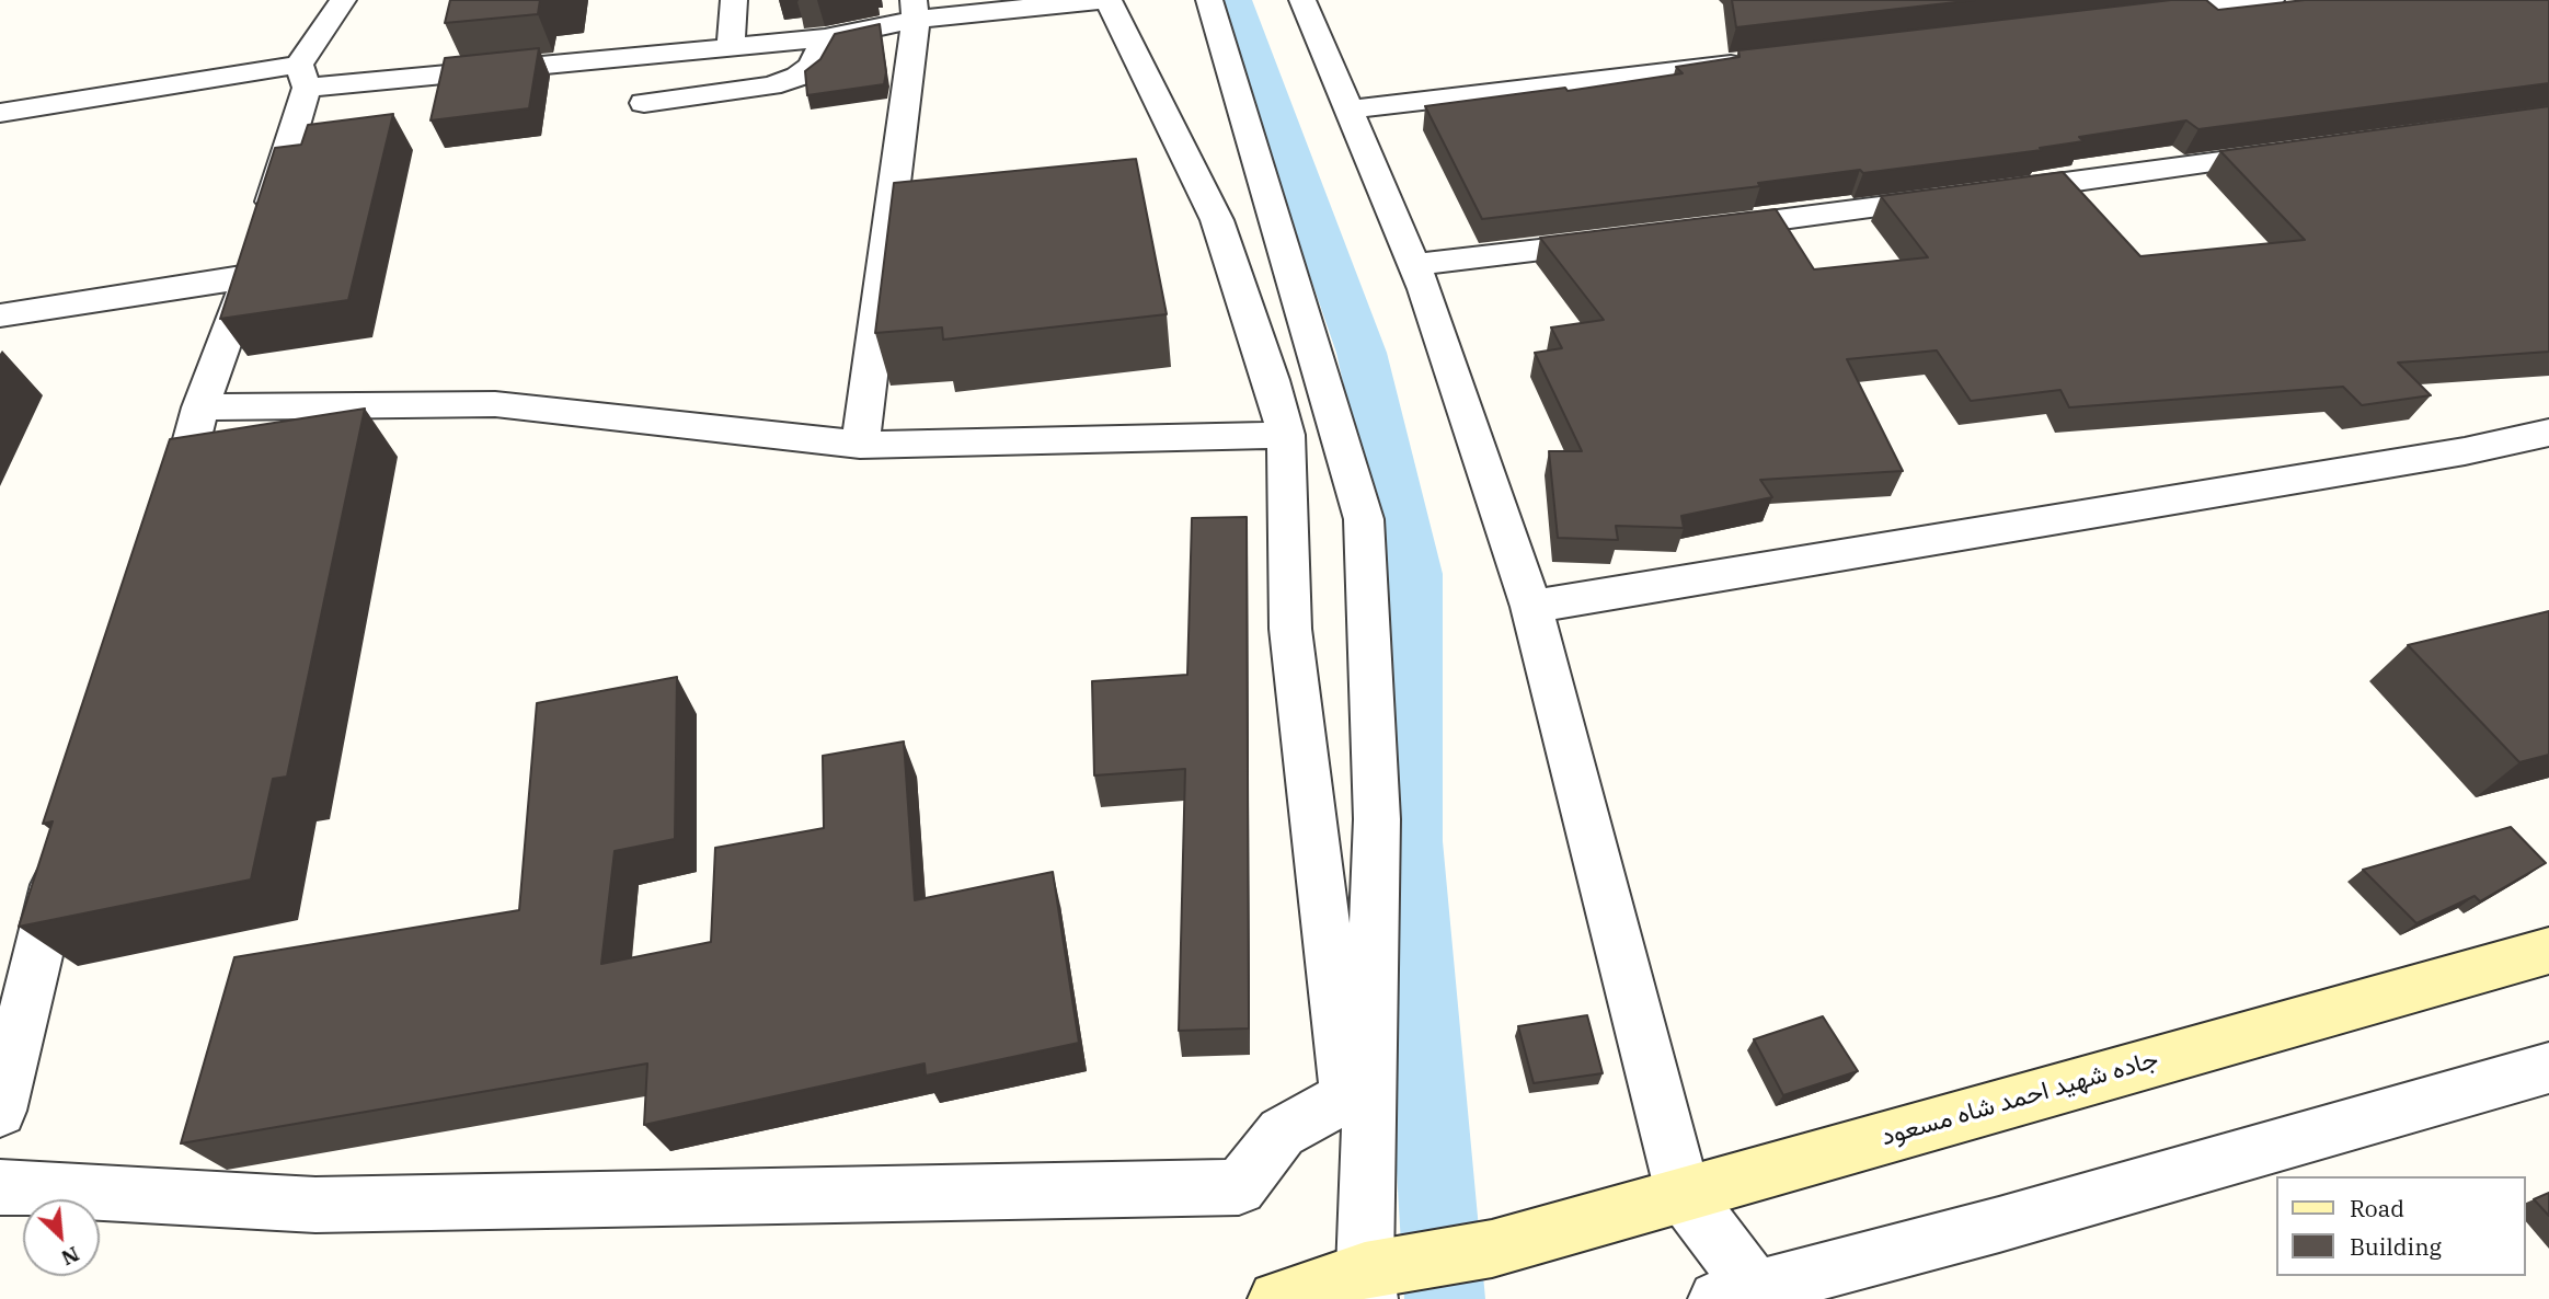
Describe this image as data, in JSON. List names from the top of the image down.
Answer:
{
  "streets": {
    "main road": ["جاده شهيد احمد شاه مسعود"]
  },
  "legend": ["Road", "Building"],
  "north": "bottom right"
}
